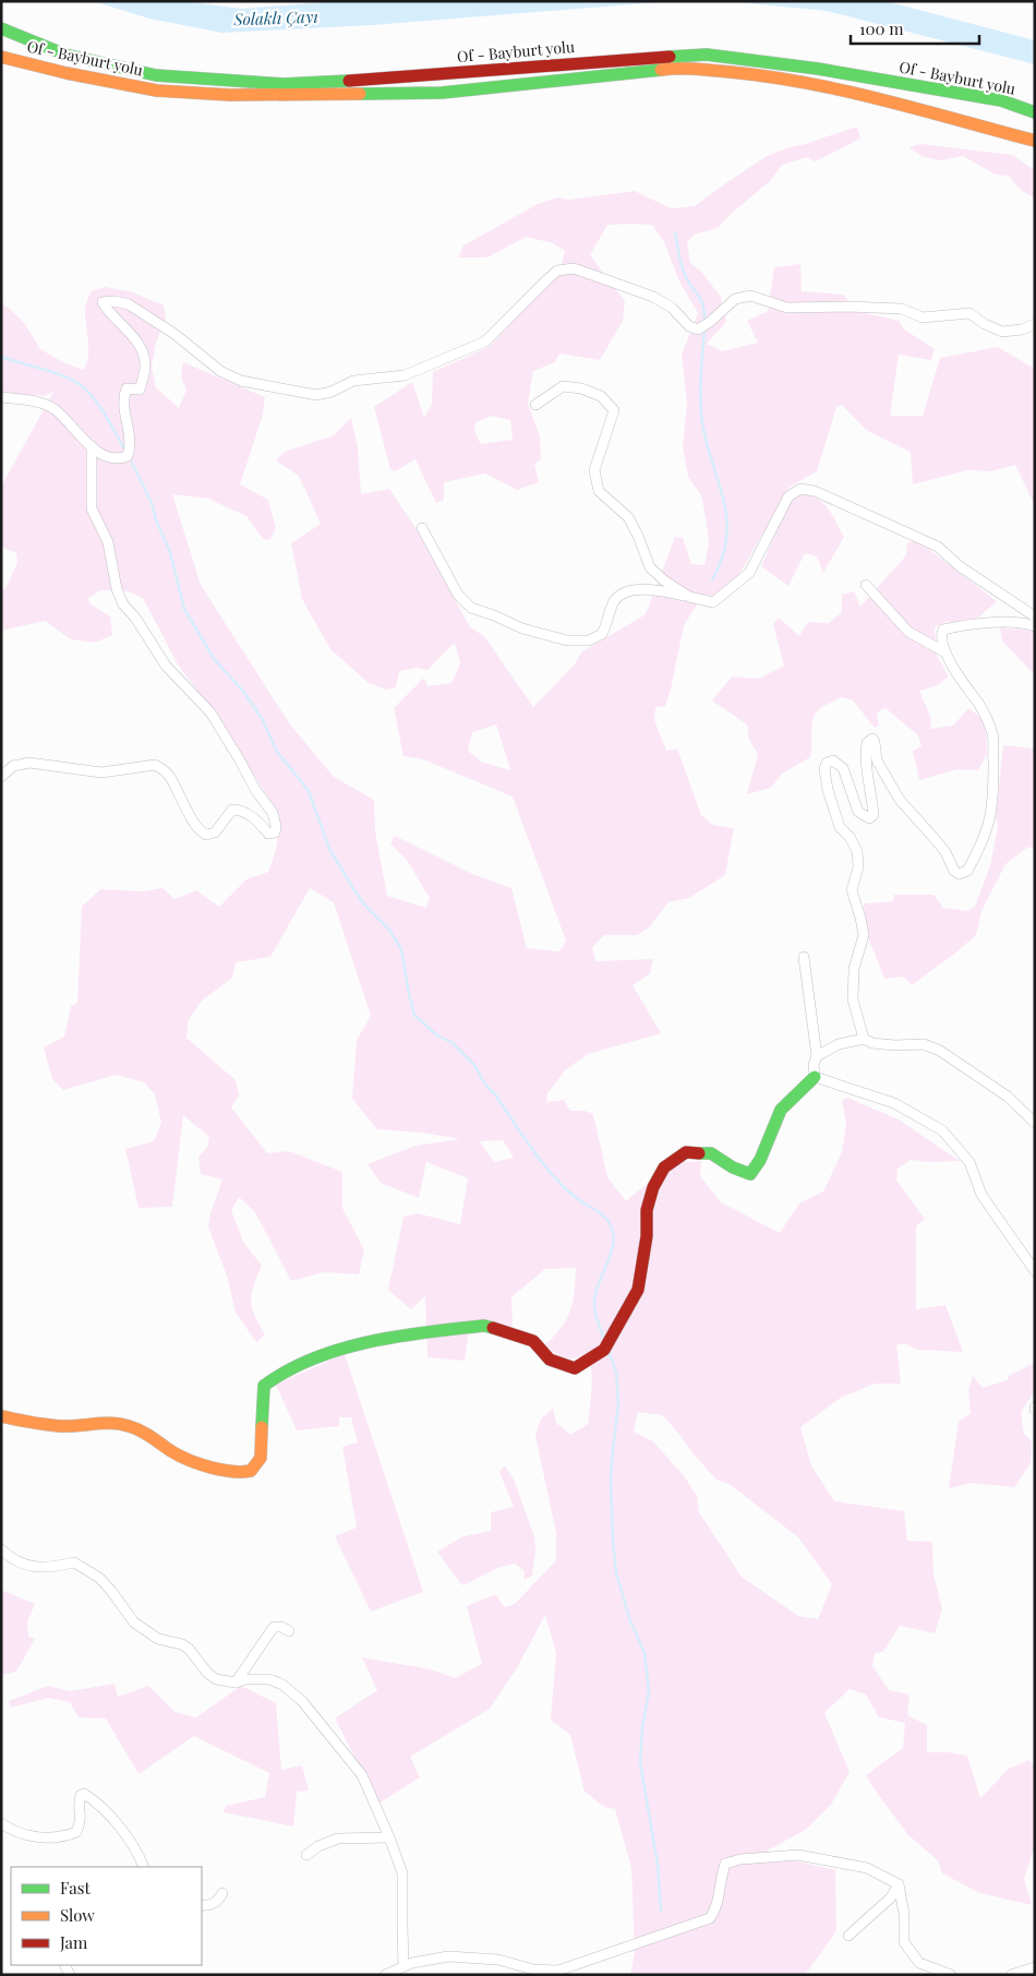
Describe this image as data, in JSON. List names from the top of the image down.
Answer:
{
  "streets": {
    "main road": ["Of - Bayburt yolu"]
  },
  "water": ["Solaklı Çayı"],
  "legend": ["Fast", "Slow", "Jam"],
  "scale_bar": "100 m"
}
